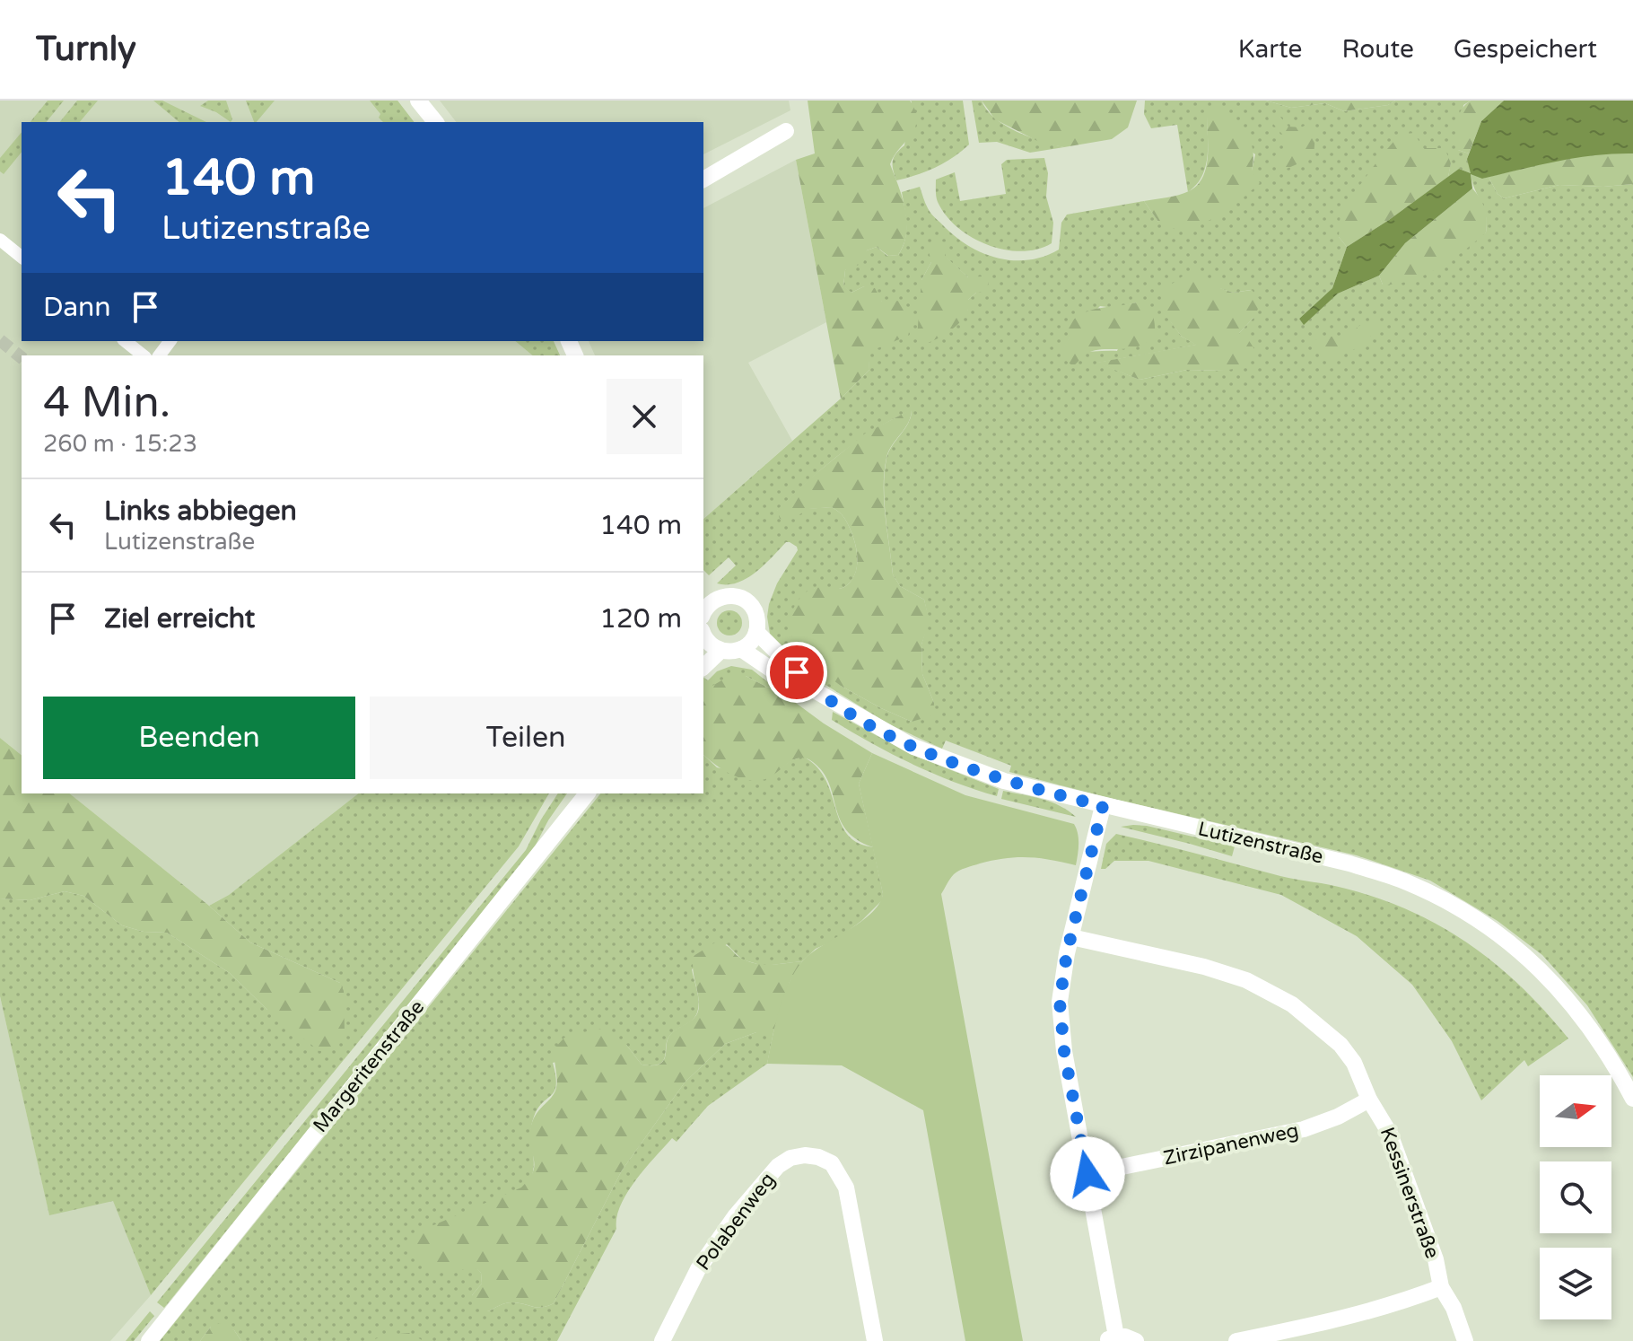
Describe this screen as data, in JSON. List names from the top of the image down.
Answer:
{
  "streets": {
    "street": [
      "Lutizenstraße",
      "Margeritenstraße",
      "Zirzipanenweg",
      "Kessinerstraße",
      "Polabenweg"
    ]
  },
  "crossings": [
    ["Zirzipanenweg", "Kessinerstraße"]
  ],
  "north": "right",
  "page": {
    "header": "Turnly",
    "nav": ["Karte", "Route", "Gespeichert"],
    "turn": ["140 m", "Lutizenstraße"],
    "then": "Dann",
    "heading": ["4 Min.", "260 m · 15:23"],
    "list": [
      {
        "name": "Links abbiegen",
        "note": "Lutizenstraße",
        "value": "140 m"
      },
      {
        "name": "Ziel erreicht",
        "value": "120 m"
      }
    ],
    "buttons": ["Beenden", "Teilen"]
  }
}
